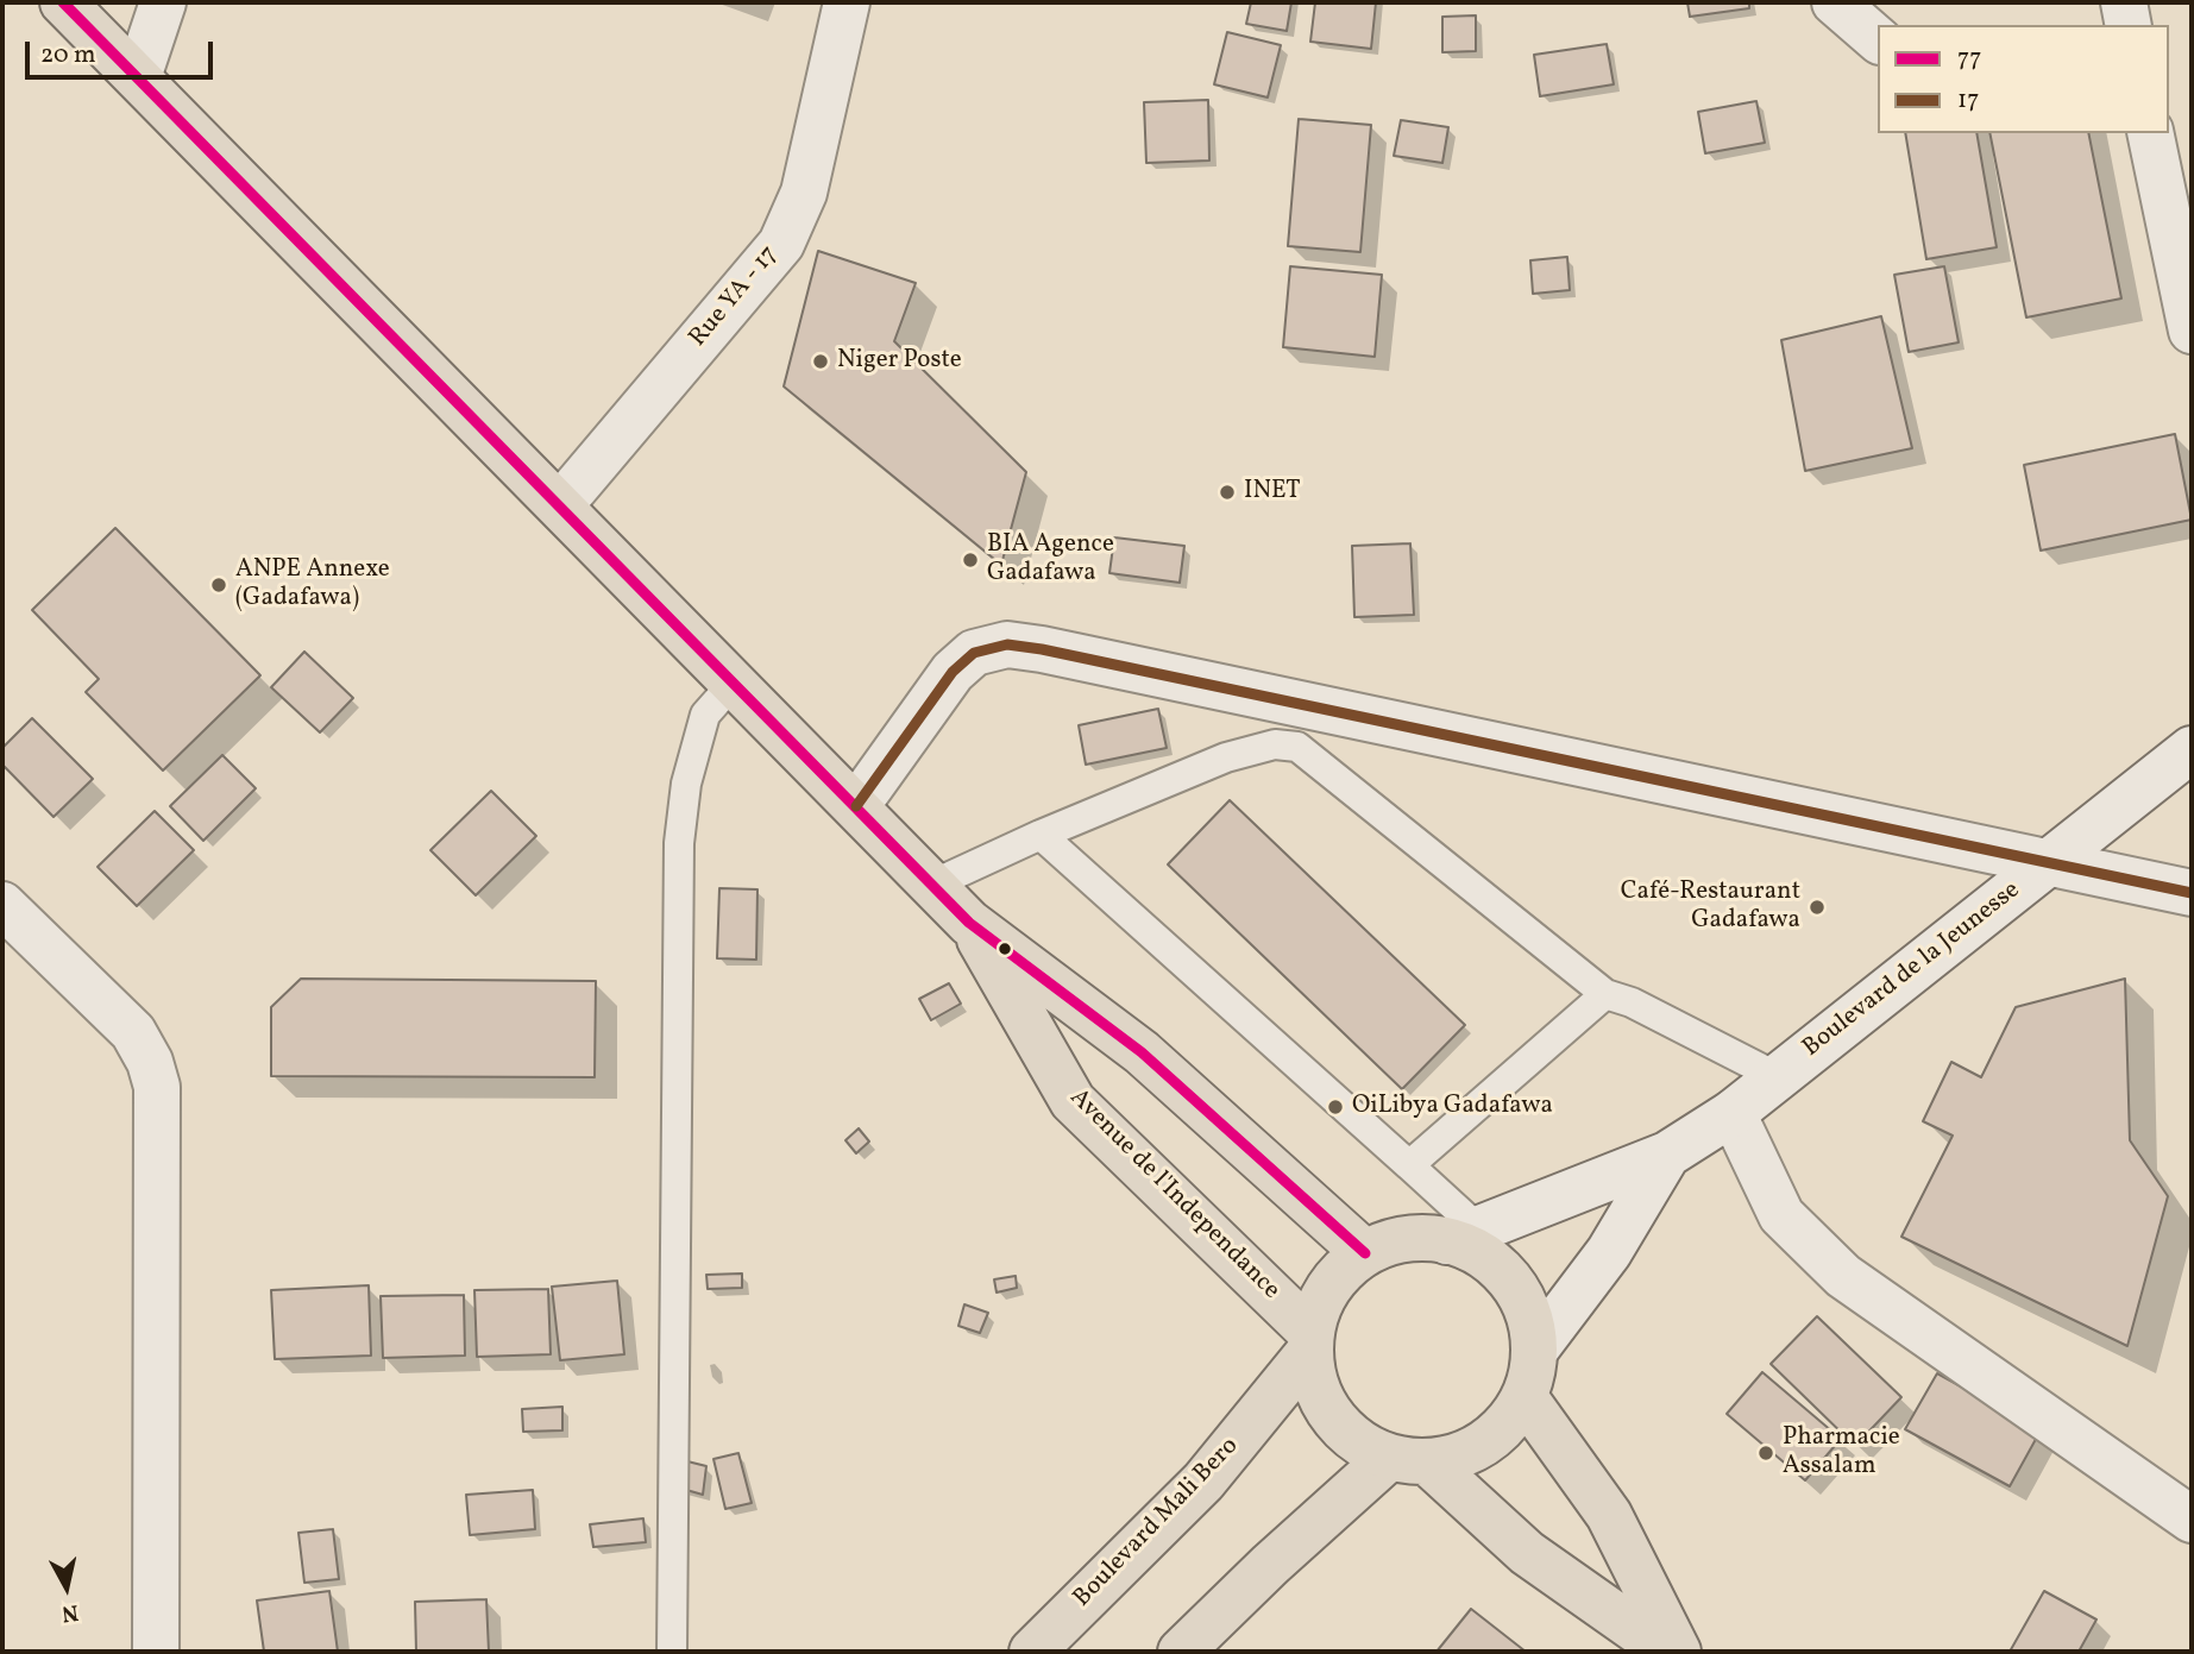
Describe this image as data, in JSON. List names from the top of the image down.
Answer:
{
  "streets": {
    "main road": ["Avenue de l'Independance", "Boulevard Mali Bero"],
    "street": ["Rue YA - 17", "Boulevard de la Jeunesse"]
  },
  "crossings": [
    ["Rue YA - 17", "Avenue de l'Independance"],
    ["Boulevard de la Jeunesse", "Avenue de l'Independance"],
    ["Boulevard de la Jeunesse", "Boulevard Mali Bero"],
    ["Avenue de l'Independance", "Boulevard Mali Bero"]
  ],
  "places": [
    "Niger Poste",
    "INET",
    "BIA Agence Gadafawa",
    "ANPE Annexe (Gadafawa)",
    "Café-Restaurant Gadafawa",
    "OiLibya Gadafawa",
    "Pharmacie Assalam"
  ],
  "lines": ["transit line 77", "transit line 17"],
  "legend": ["77", "17"],
  "scale_bar": "20 m",
  "north": "bottom"
}
